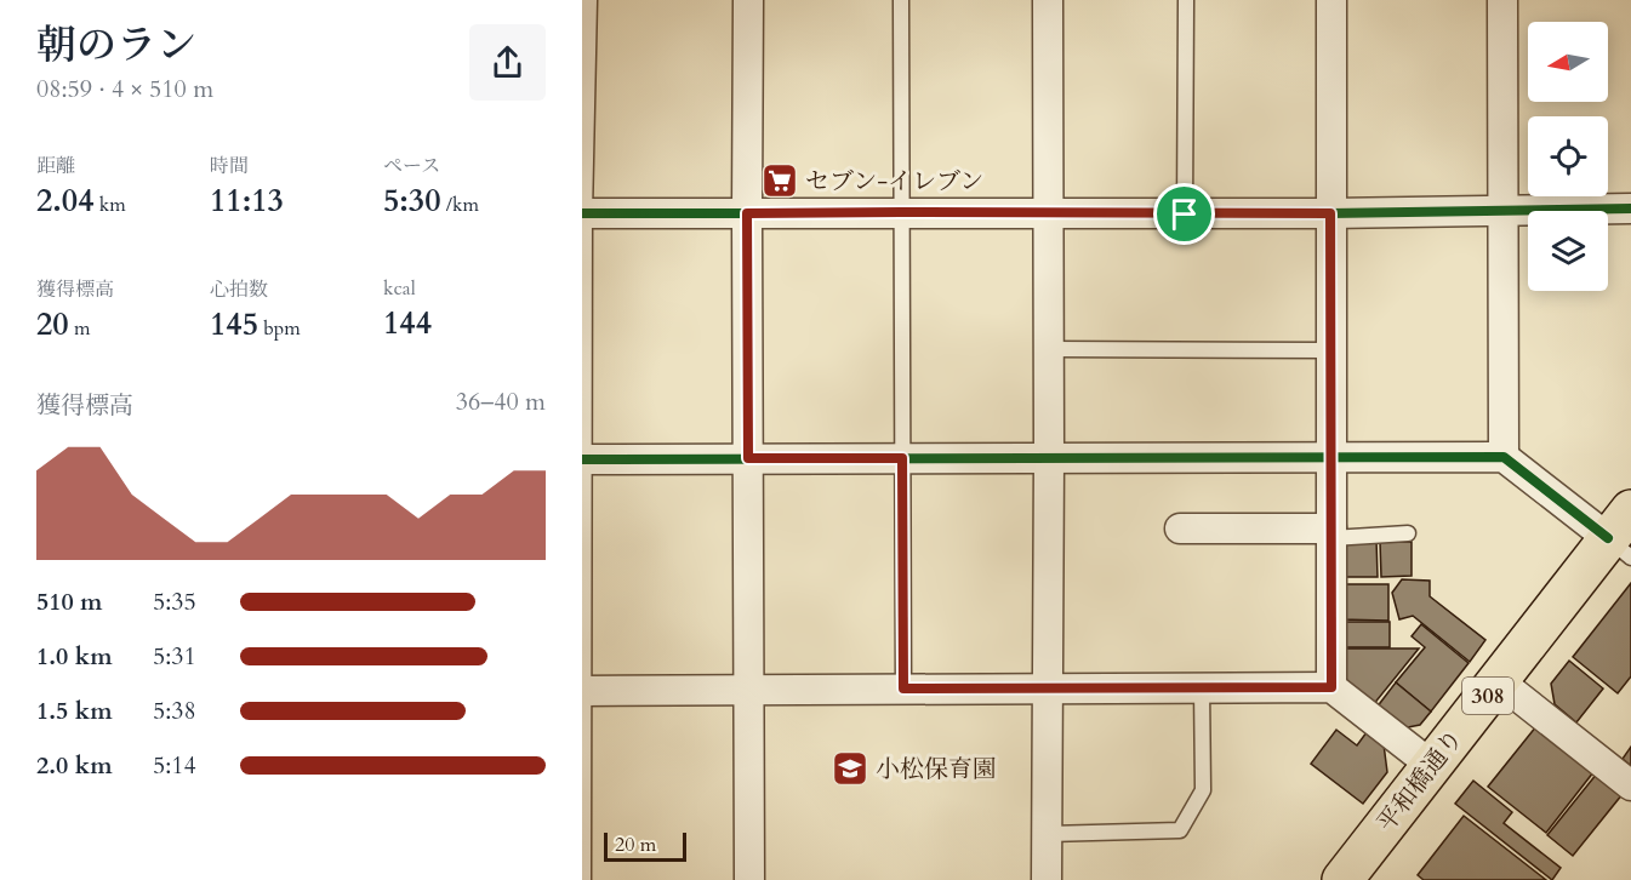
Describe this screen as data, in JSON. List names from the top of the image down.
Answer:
{
  "streets": {
    "main road": ["308", "平和橋通り"]
  },
  "places": {
    "supermarket": ["セブン-イレブン"],
    "school or university": ["小松保育園"]
  },
  "scale_bar": "20 m",
  "north": "left",
  "page": {
    "heading": ["朝のラン", "08:59 · 4 × 510 m"],
    "stats": [
      ["距離", "2.04 km"],
      ["時間", "11:13"],
      ["ペース", "5:30 /km"],
      ["獲得標高", "20 m"],
      ["心拍数", "145 bpm"],
      ["kcal", "144"]
    ],
    "chart": ["獲得標高", "36–40 m"],
    "list": [
      {
        "name": "510 m",
        "note": "5:35"
      },
      {
        "name": "1.0 km",
        "note": "5:31"
      },
      {
        "name": "1.5 km",
        "note": "5:38"
      },
      {
        "name": "2.0 km",
        "note": "5:14"
      }
    ],
    "scale": "20 m"
  }
}
